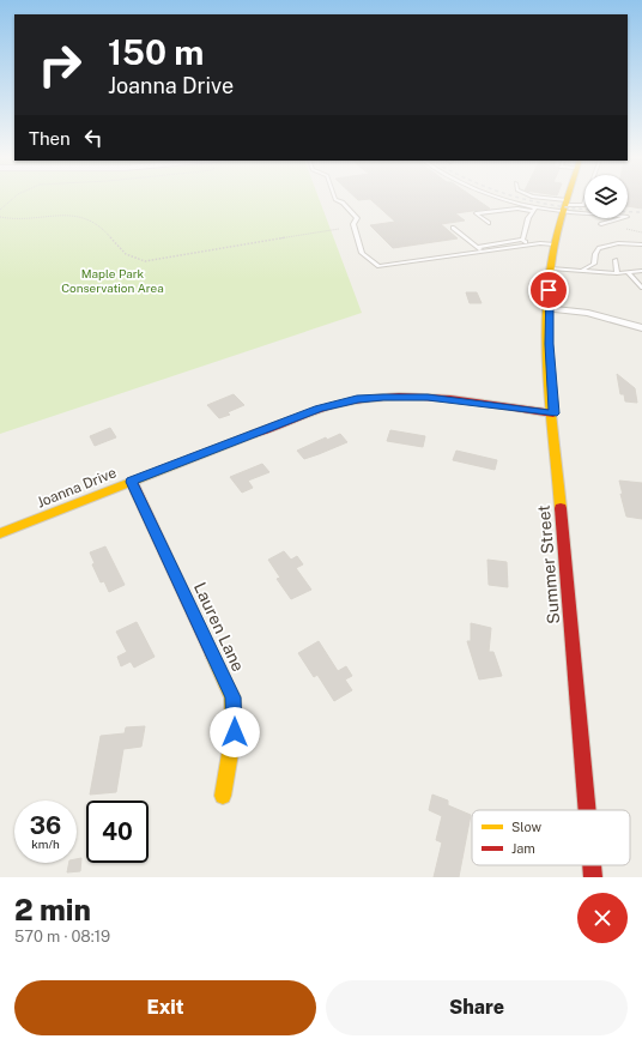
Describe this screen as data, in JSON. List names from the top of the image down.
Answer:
{
  "streets": {
    "main road": ["Joanna Drive", "Summer Street", "Lauren Lane"]
  },
  "crossings": [
    ["Joanna Drive", "Summer Street"],
    ["Joanna Drive", "Lauren Lane"]
  ],
  "parks": ["Maple Park Conservation Area"],
  "legend": ["Slow", "Jam"],
  "page": {
    "turn": ["150 m", "Joanna Drive"],
    "then": "Then",
    "speed": "36 km/h",
    "limit": "40",
    "heading": ["2 min", "570 m · 08:19"],
    "buttons": ["Exit", "Share"]
  }
}
